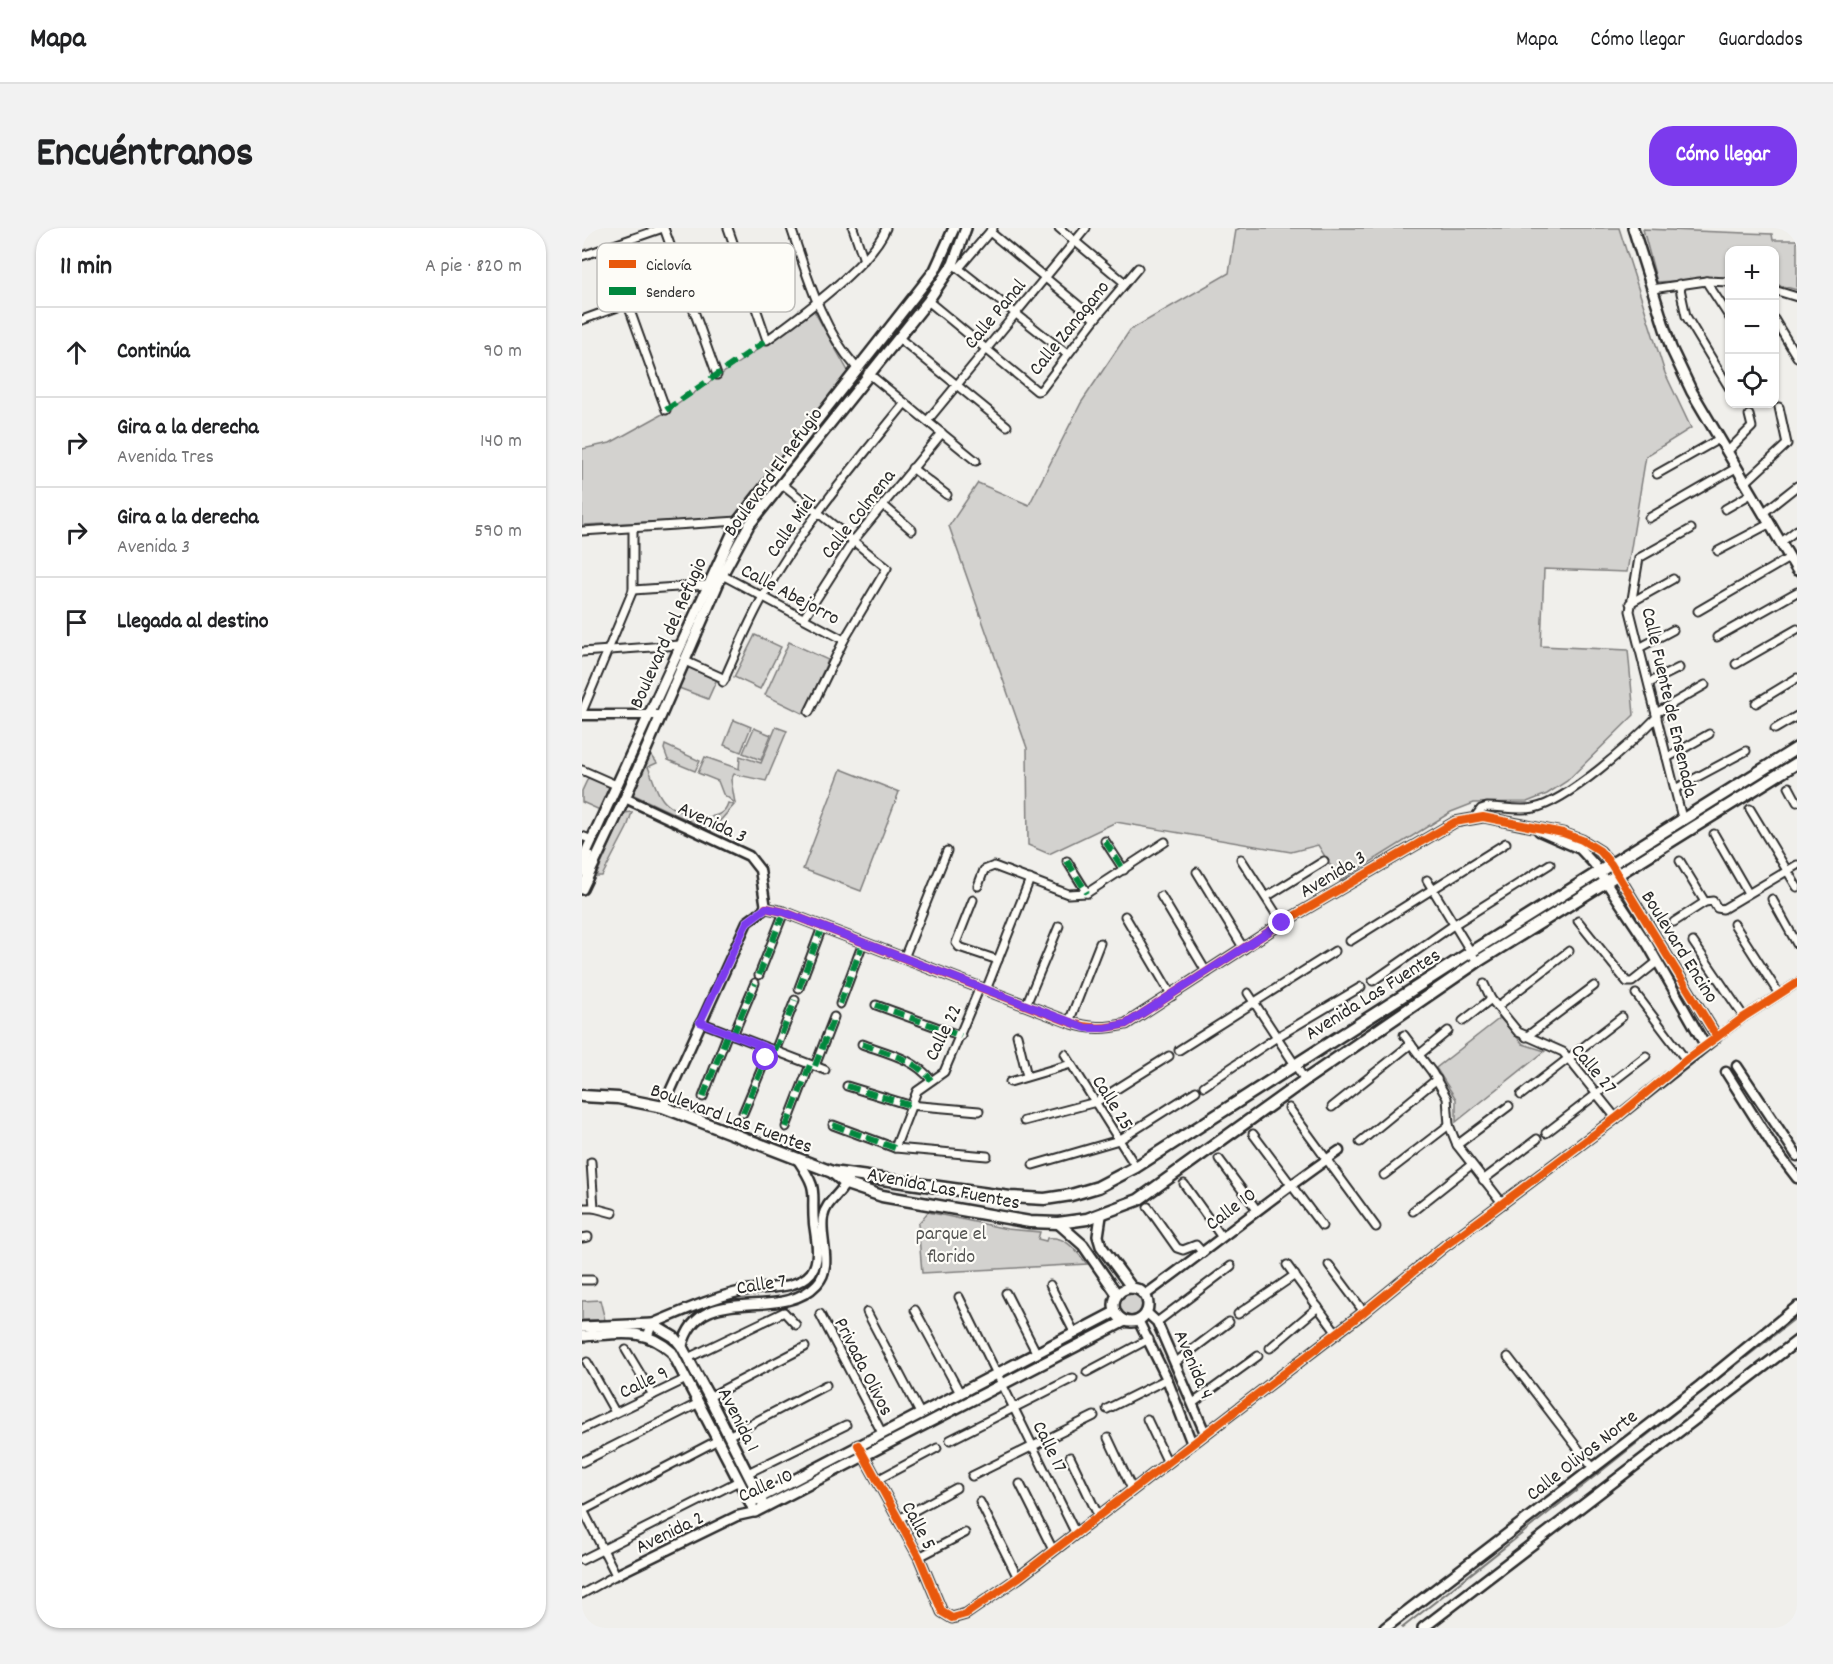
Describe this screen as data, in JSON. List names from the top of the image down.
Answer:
{
  "streets": {
    "main road": [
      "Boulevard El Refugio",
      "Boulevard del Refugio",
      "Avenida Las Fuentes",
      "Boulevard Las Fuentes",
      "Calle 10",
      "Calle 7",
      "Avenida 1",
      "Calle Olivos Norte"
    ],
    "street": [
      "Calle Panal",
      "Calle Zanagano",
      "Calle Colmena",
      "Calle Miel",
      "Calle Abejorro",
      "Calle Fuente de Ensenada",
      "Avenida 3",
      "Boulevard Encino",
      "Calle 22",
      "Calle 27",
      "Calle 25",
      "Avenida 4",
      "Privada Olivos",
      "Calle 9",
      "Calle 17",
      "Calle 5",
      "Avenida 2"
    ]
  },
  "crossings": [
    ["Calle Panal", "Calle Zanagano"],
    ["Boulevard El Refugio", "Calle Miel"],
    ["Boulevard El Refugio", "Calle Abejorro"],
    ["Boulevard El Refugio", "Avenida 3"],
    ["Calle Colmena", "Calle Abejorro"],
    ["Calle Miel", "Calle Abejorro"],
    ["Calle Fuente de Ensenada", "Avenida Las Fuentes"],
    ["Avenida 3", "Boulevard Encino"],
    ["Avenida 3", "Avenida Las Fuentes"],
    ["Avenida 3", "Calle 22"],
    ["Boulevard Encino", "Avenida Las Fuentes"],
    ["Avenida Las Fuentes", "Calle 25"],
    ["Avenida Las Fuentes", "Boulevard Las Fuentes"],
    ["Boulevard Las Fuentes", "Calle 7"],
    ["Calle 10", "Avenida 4"],
    ["Calle 10", "Privada Olivos"],
    ["Calle 10", "Avenida 1"],
    ["Calle 10", "Calle 17"],
    ["Calle 10", "Calle 5"],
    ["Calle 10", "Avenida 2"],
    ["Calle 7", "Avenida 1"],
    ["Calle 9", "Avenida 1"]
  ],
  "parks": ["parque el florido"],
  "legend": ["Ciclovía", "Sendero"],
  "page": {
    "header": "Mapa",
    "nav": ["Mapa", "Cómo llegar", "Guardados"],
    "title": "Encuéntranos",
    "buttons": "Cómo llegar",
    "heading": ["11 min", "A pie · 820 m"],
    "map_buttons": ["+", "−"],
    "list": [
      ["Continúa", "90 m"],
      ["Gira a la derecha", "Avenida Tres", "140 m"],
      ["Gira a la derecha", "Avenida 3", "590 m"],
      "Llegada al destino"
    ]
  }
}
